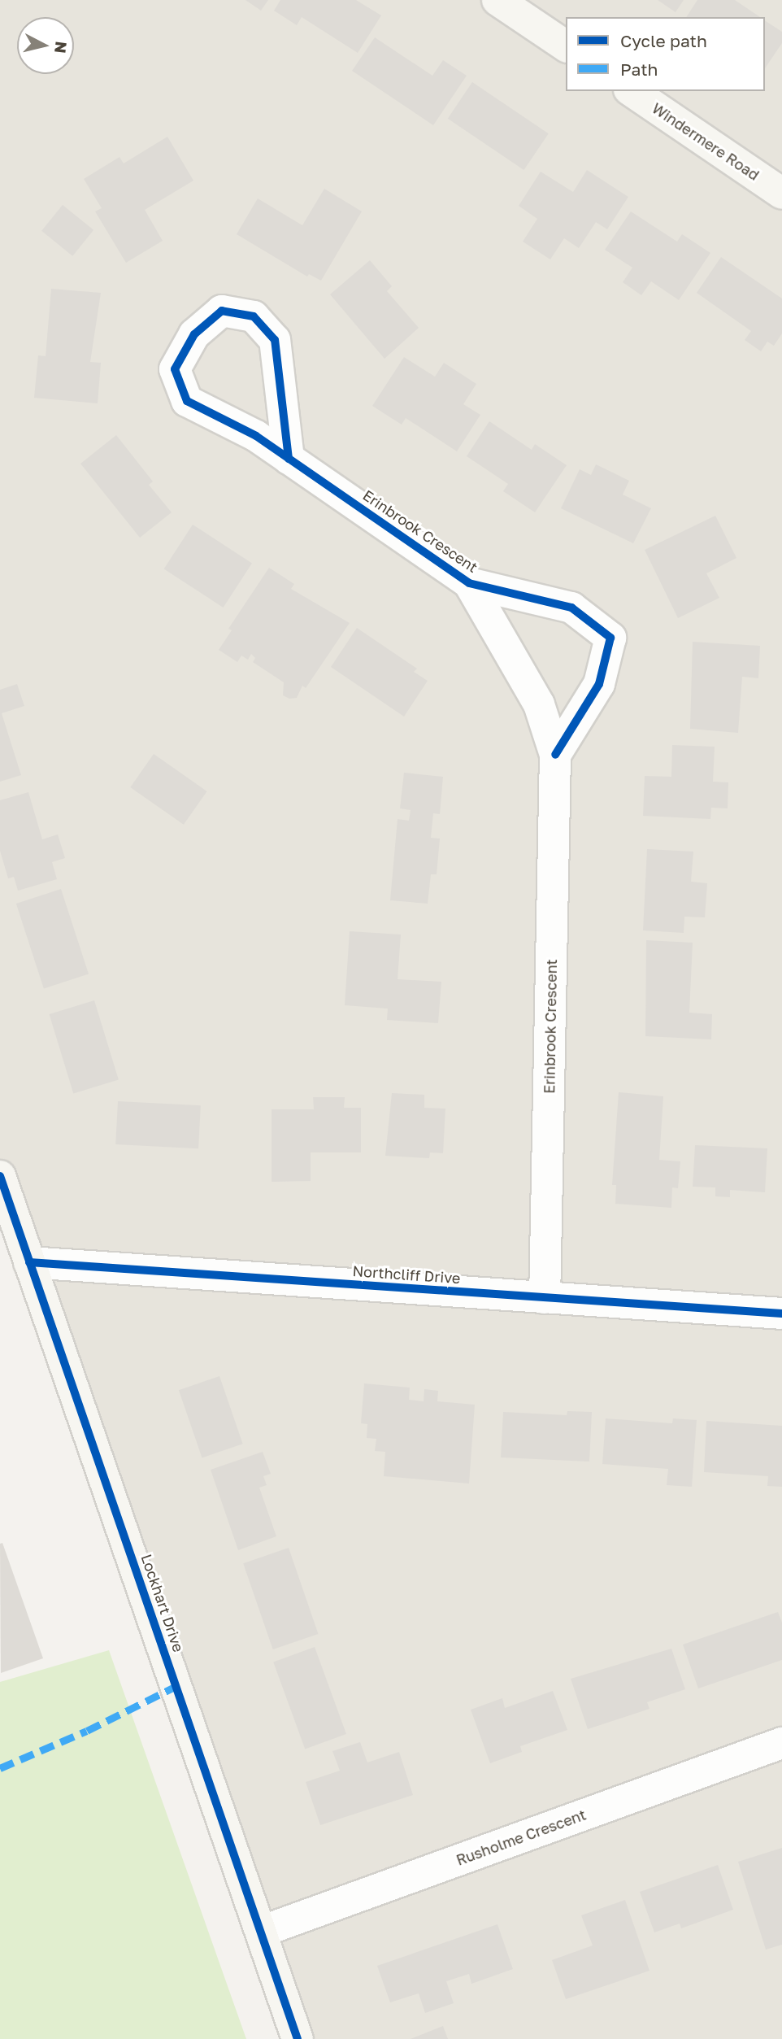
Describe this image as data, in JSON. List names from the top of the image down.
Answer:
{
  "streets": {
    "street": [
      "Windermere Road",
      "Erinbrook Crescent",
      "Northcliff Drive",
      "Lockhart Drive",
      "Rusholme Crescent"
    ]
  },
  "crossings": [
    ["Erinbrook Crescent", "Northcliff Drive"],
    ["Northcliff Drive", "Lockhart Drive"],
    ["Lockhart Drive", "Rusholme Crescent"]
  ],
  "legend": ["Cycle path", "Path"],
  "north": "right"
}
